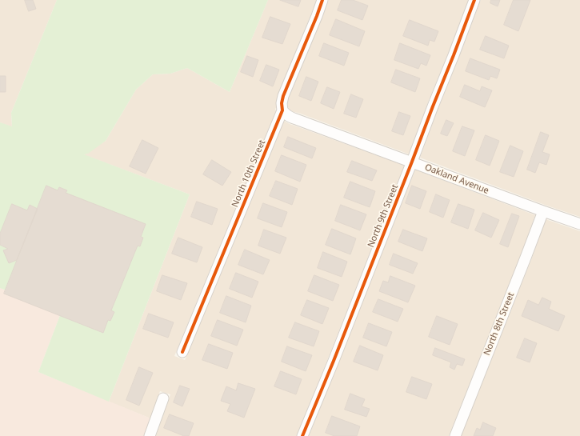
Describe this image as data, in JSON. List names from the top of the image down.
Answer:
{
  "streets": {
    "street": [
      "North 10th Street",
      "Oakland Avenue",
      "North 9th Street",
      "North 8th Street"
    ]
  },
  "crossings": [
    ["North 10th Street", "Oakland Avenue"],
    ["Oakland Avenue", "North 9th Street"],
    ["Oakland Avenue", "North 8th Street"]
  ]
}
